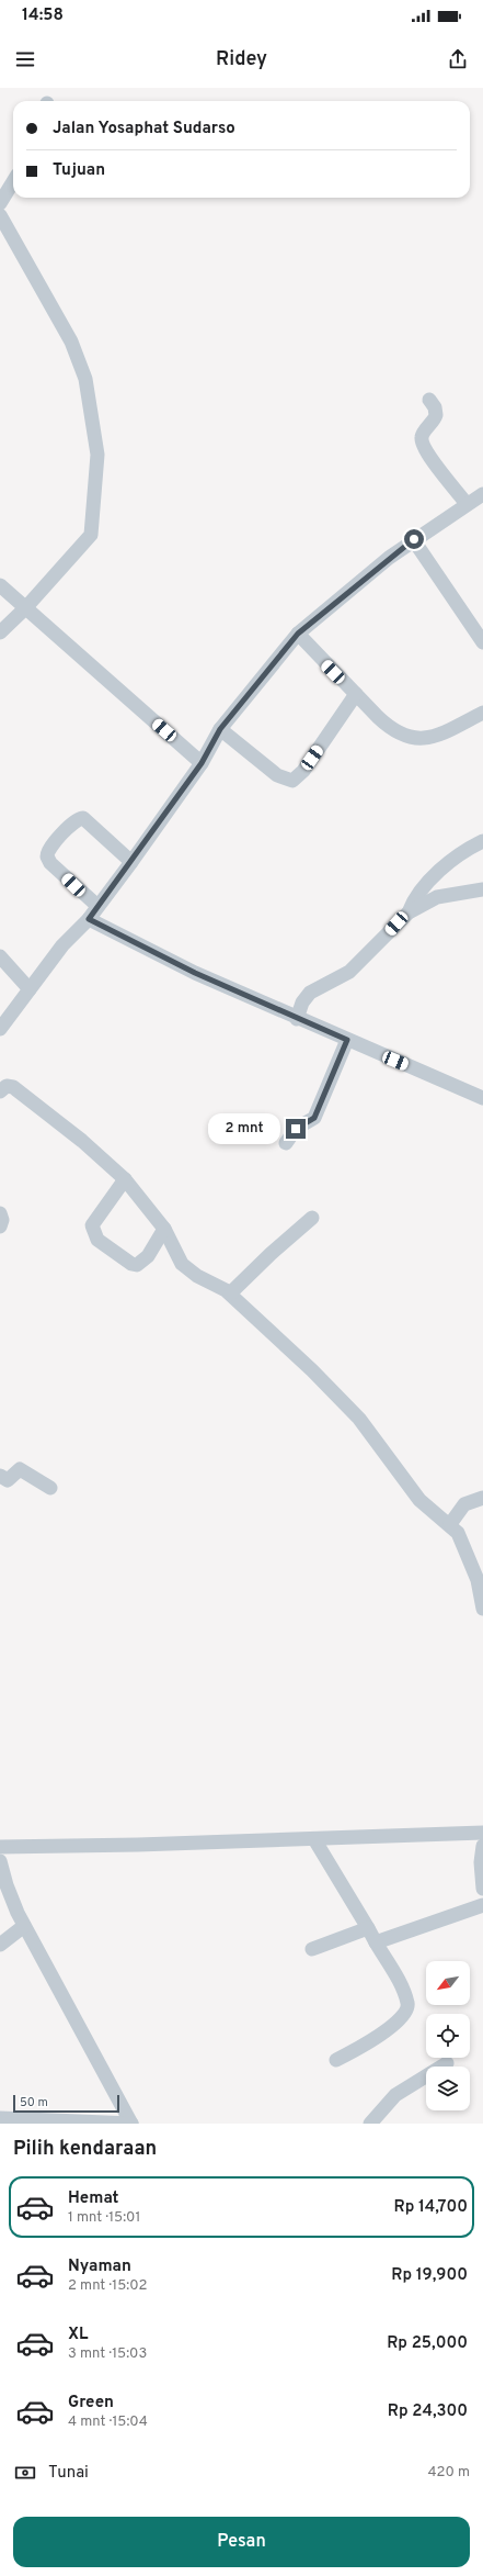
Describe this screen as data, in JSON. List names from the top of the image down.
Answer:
{
  "scale_bar": "50 m",
  "north": "bottom left",
  "page": {
    "status": "14:58",
    "header": "Ridey",
    "banner": ["Jalan Yosaphat Sudarso", "Tujuan"],
    "bubble": "2 mnt",
    "scale": "50 m",
    "heading": "Pilih kendaraan",
    "list": [
      {
        "name": "Hemat",
        "note": "1 mnt · 15:01",
        "value": "Rp 14,700"
      },
      {
        "name": "Nyaman",
        "note": "2 mnt · 15:02",
        "value": "Rp 19,900"
      },
      {
        "name": "XL",
        "note": "3 mnt · 15:03",
        "value": "Rp 25,000"
      },
      {
        "name": "Green",
        "note": "4 mnt · 15:04",
        "value": "Rp 24,300"
      }
    ],
    "pay": ["Tunai", "420 m"],
    "buttons": "Pesan"
  }
}
